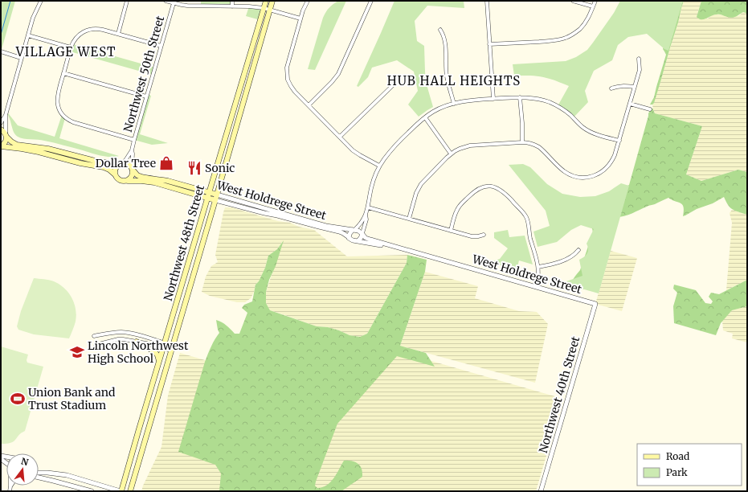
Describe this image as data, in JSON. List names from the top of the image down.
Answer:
{
  "streets": {
    "main road": ["West Holdrege Street", "Northwest 48th Street"],
    "street": ["Northwest 50th Street", "Northwest 40th Street"]
  },
  "crossings": [
    ["Northwest 50th Street", "West Holdrege Street"],
    ["West Holdrege Street", "Northwest 48th Street"],
    ["West Holdrege Street", "Northwest 40th Street"]
  ],
  "districts": ["VILLAGE WEST", "HUB HALL HEIGHTS"],
  "places": {
    "shop": ["Dollar Tree"],
    "restaurant": ["Sonic"],
    "school or university": ["Lincoln Northwest High School"],
    "sports": ["Union Bank and Trust Stadium"]
  },
  "legend": ["Road", "Park"],
  "north": "top"
}
